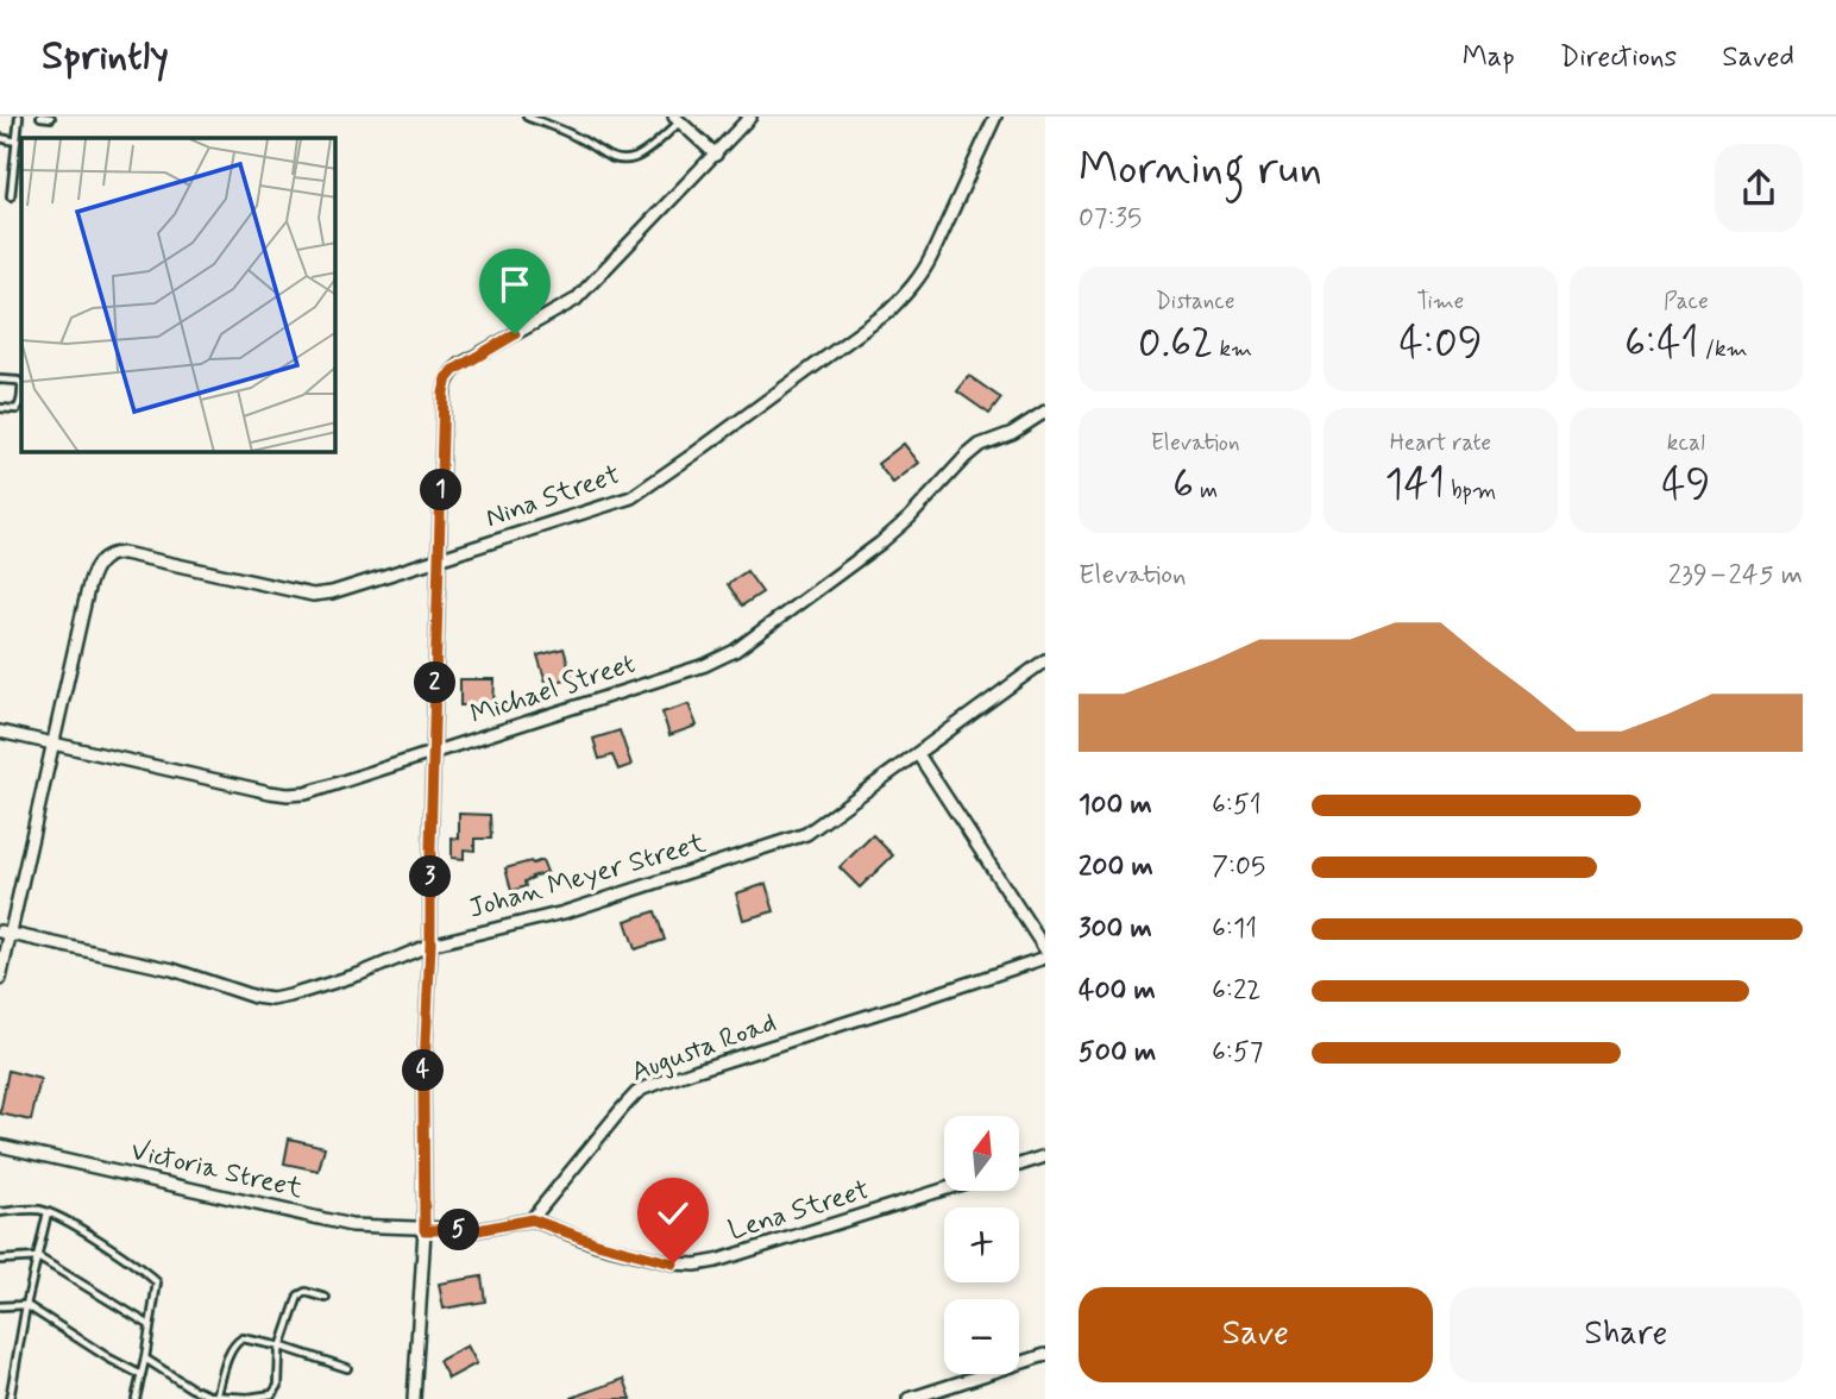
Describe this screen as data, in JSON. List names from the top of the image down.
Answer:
{
  "streets": {
    "street": [
      "Nina Street",
      "Michael Street",
      "Johan Meyer Street",
      "Augusta Road",
      "Victoria Street",
      "Lena Street"
    ]
  },
  "crossings": [
    ["Nina Street", "Michael Street"],
    ["Augusta Road", "Lena Street"]
  ],
  "north": "top",
  "page": {
    "header": "Sprintly",
    "nav": ["Map", "Directions", "Saved"],
    "heading": ["Morning run", "07:35"],
    "stats": [
      ["Distance", "0.62 km"],
      ["Time", "4:09"],
      ["Pace", "6:41 /km"],
      ["Elevation", "6 m"],
      ["Heart rate", "141 bpm"],
      ["kcal", "49"]
    ],
    "pins": [
      "1",
      "2",
      "3",
      "4",
      "5"
    ],
    "chart": ["Elevation", "239–245 m"],
    "list": [
      {
        "name": "100 m",
        "note": "6:51"
      },
      {
        "name": "200 m",
        "note": "7:05"
      },
      {
        "name": "300 m",
        "note": "6:11"
      },
      {
        "name": "400 m",
        "note": "6:22"
      },
      {
        "name": "500 m",
        "note": "6:57"
      }
    ],
    "map_buttons": ["+", "−"],
    "buttons": ["Save", "Share"]
  }
}
